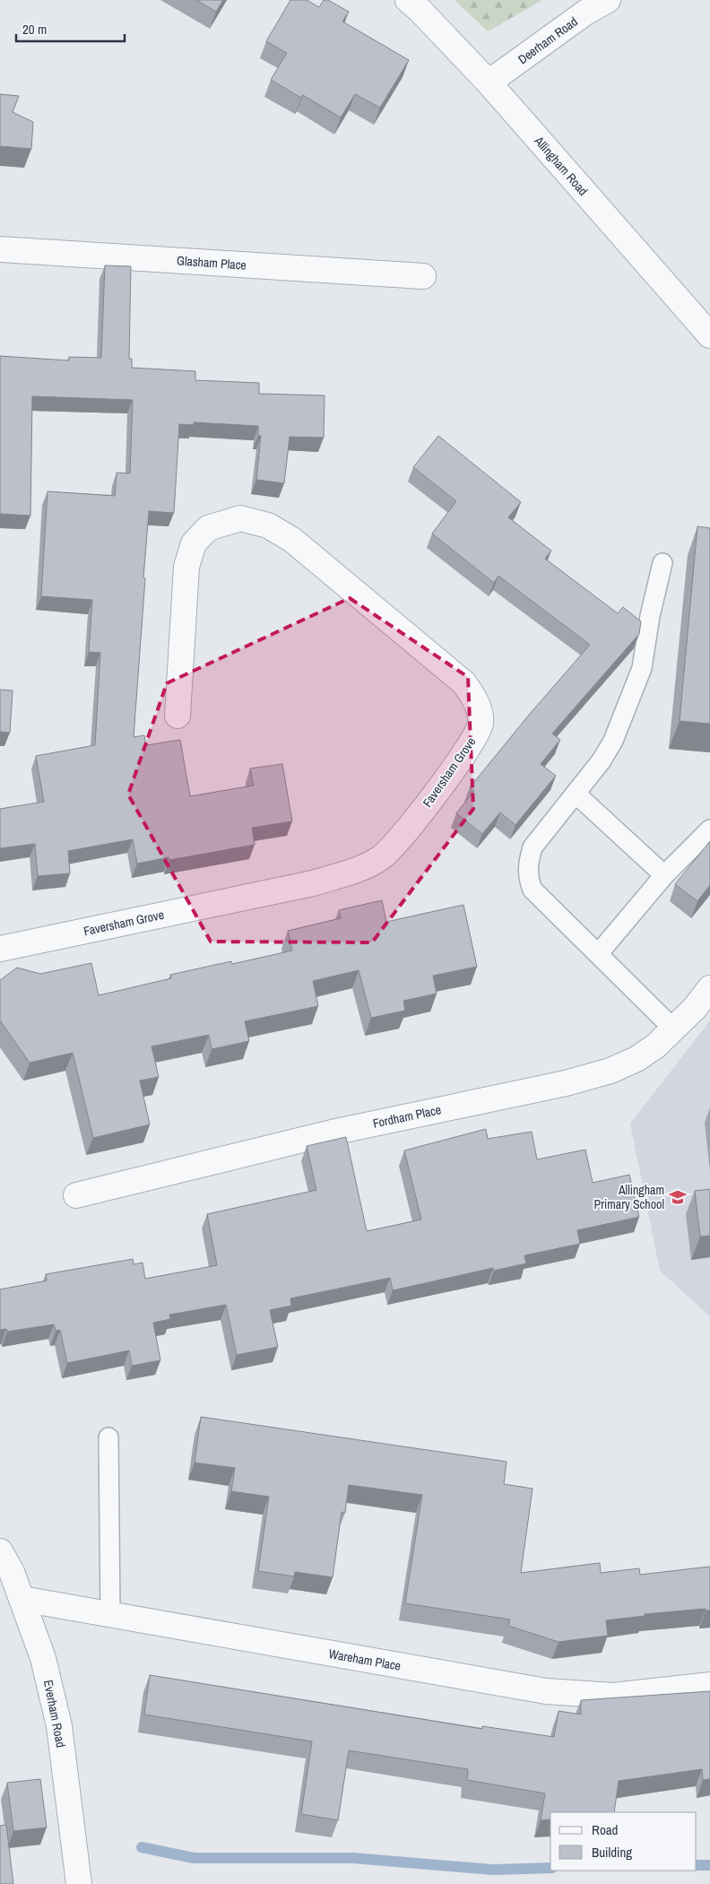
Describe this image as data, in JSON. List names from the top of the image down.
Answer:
{
  "streets": {
    "street": [
      "Deerham Road",
      "Allingham Road",
      "Glasham Place",
      "Faversham Grove",
      "Fordham Place",
      "Wareham Place",
      "Everham Road"
    ]
  },
  "crossings": [
    ["Deerham Road", "Allingham Road"],
    ["Wareham Place", "Everham Road"]
  ],
  "places": {
    "school or university": ["Allingham Primary School"]
  },
  "legend": ["Road", "Building"],
  "scale_bar": "20 m"
}
